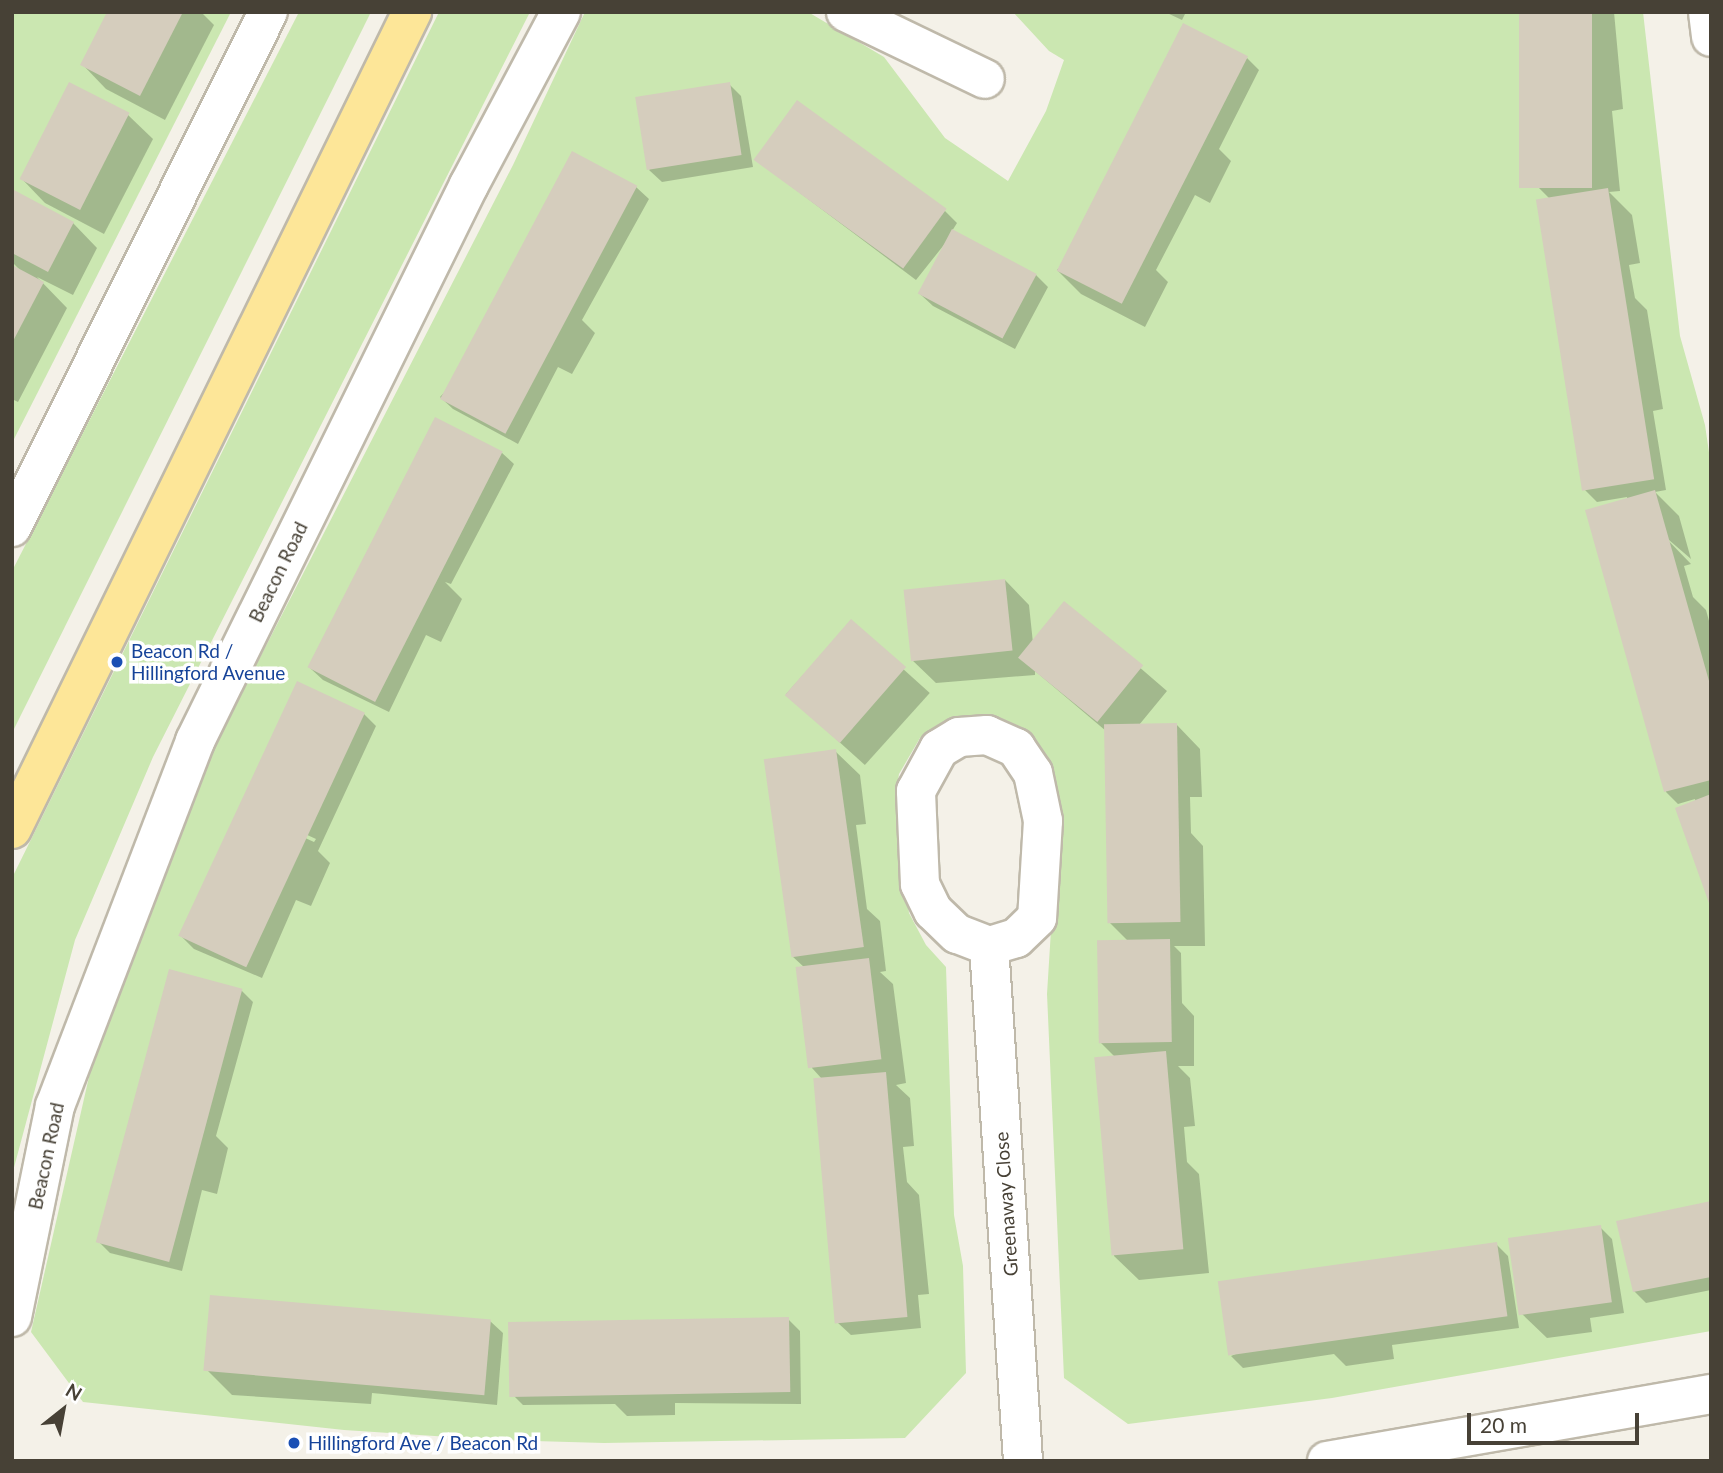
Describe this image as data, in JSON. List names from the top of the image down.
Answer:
{
  "streets": {
    "street": ["Beacon Road", "Greenaway Close"]
  },
  "places": ["Beacon Rd / Hillingford Avenue", "Hillingford Ave / Beacon Rd"],
  "scale_bar": "20 m",
  "north": "top right"
}
